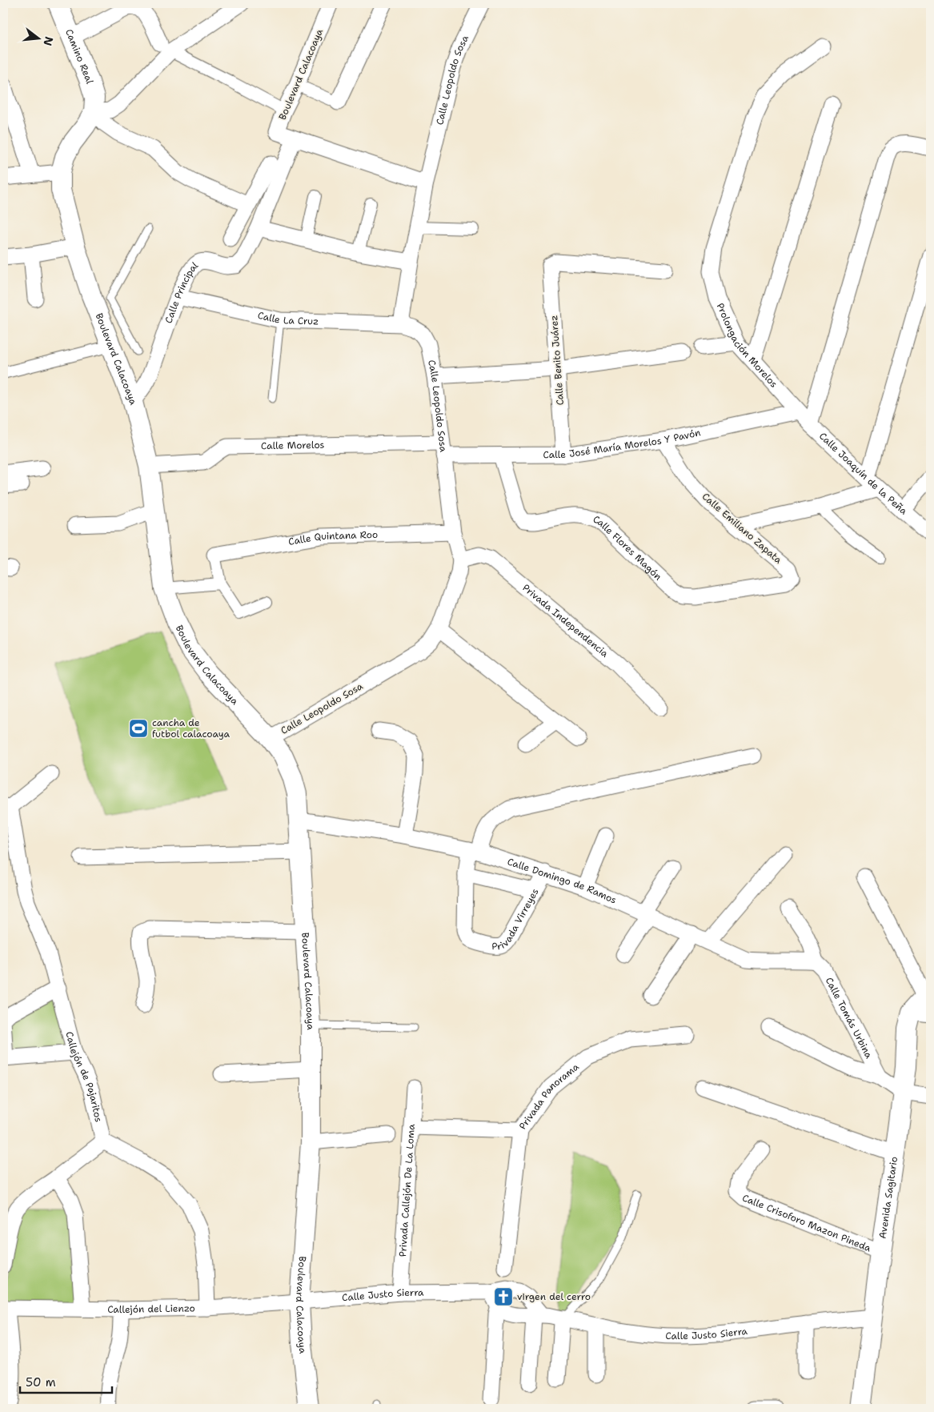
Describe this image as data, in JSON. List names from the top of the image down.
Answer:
{
  "streets": {
    "street": [
      "Camino Real",
      "Boulevard Calacoaya",
      "Calle Leopoldo Sosa",
      "Calle Principal",
      "Calle La Cruz",
      "Prolongación Morelos",
      "Calle Benito Juárez",
      "Calle José María Morelos Y Pavón",
      "Calle Morelos",
      "Calle Joaquín de la Peña",
      "Calle Emiliano Zapata",
      "Calle Quintana Roo",
      "Calle Flores Magón",
      "Privada Independencia",
      "Calle Domingo de Ramos",
      "Privada Virreyes",
      "Calle Tomás Urbina",
      "Callejón de Pajaritos",
      "Privada Panorama",
      "Privada Callejón De La Loma",
      "Avenida Sagitario",
      "Calle Crisoforo Mazon Pineda",
      "Calle Justo Sierra",
      "Callejón del Lienzo"
    ]
  },
  "crossings": [
    ["Camino Real", "Boulevard Calacoaya"],
    ["Boulevard Calacoaya", "Calle Leopoldo Sosa"],
    ["Boulevard Calacoaya", "Calle Principal"],
    ["Boulevard Calacoaya", "Calle Morelos"],
    ["Boulevard Calacoaya", "Calle Domingo de Ramos"],
    ["Boulevard Calacoaya", "Calle Justo Sierra"],
    ["Boulevard Calacoaya", "Callejón del Lienzo"],
    ["Calle Leopoldo Sosa", "Calle La Cruz"],
    ["Calle Leopoldo Sosa", "Calle José María Morelos Y Pavón"],
    ["Calle Leopoldo Sosa", "Calle Morelos"],
    ["Calle Leopoldo Sosa", "Calle Quintana Roo"],
    ["Calle Leopoldo Sosa", "Privada Independencia"],
    ["Calle Principal", "Calle La Cruz"],
    ["Prolongación Morelos", "Calle José María Morelos Y Pavón"],
    ["Prolongación Morelos", "Calle Joaquín de la Peña"],
    ["Calle Benito Juárez", "Calle José María Morelos Y Pavón"],
    ["Calle José María Morelos Y Pavón", "Calle Morelos"],
    ["Calle José María Morelos Y Pavón", "Calle Joaquín de la Peña"],
    ["Calle José María Morelos Y Pavón", "Calle Emiliano Zapata"],
    ["Calle José María Morelos Y Pavón", "Calle Flores Magón"],
    ["Calle Emiliano Zapata", "Calle Flores Magón"],
    ["Calle Domingo de Ramos", "Privada Virreyes"],
    ["Calle Domingo de Ramos", "Calle Tomás Urbina"],
    ["Privada Callejón De La Loma", "Calle Justo Sierra"],
    ["Avenida Sagitario", "Calle Crisoforo Mazon Pineda"],
    ["Avenida Sagitario", "Calle Justo Sierra"],
    ["Calle Justo Sierra", "Callejón del Lienzo"]
  ],
  "places": {
    "sports": ["cancha de futbol calacoaya"],
    "church": ["virgen del cerro"]
  },
  "scale_bar": "50 m",
  "north": "right"
}
